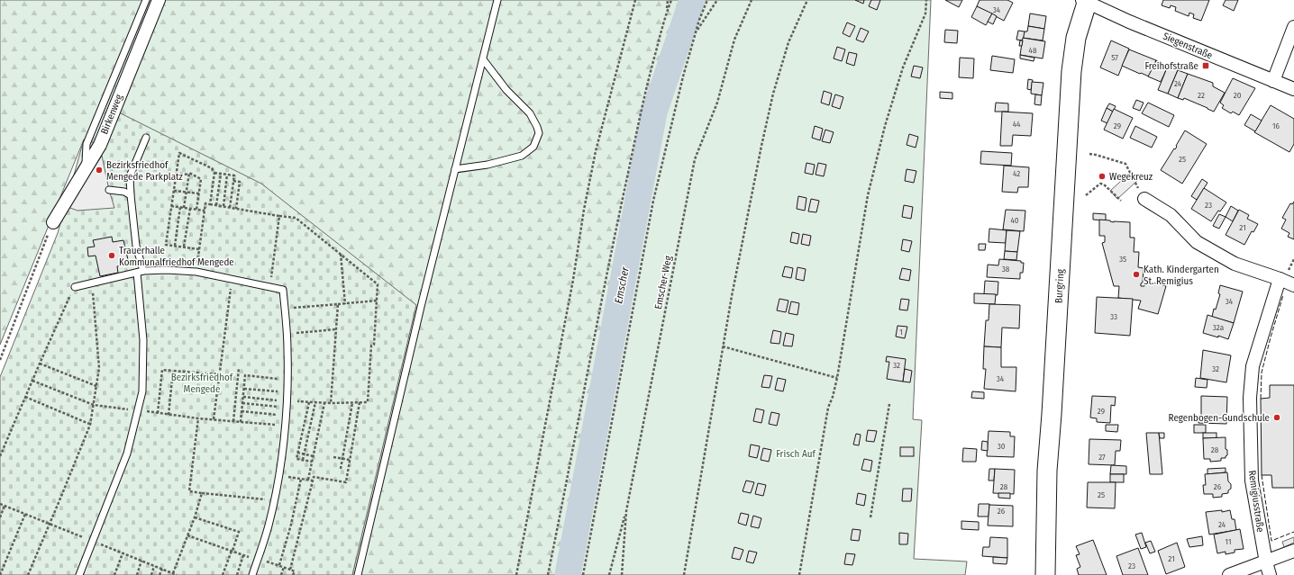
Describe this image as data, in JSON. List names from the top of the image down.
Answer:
{
  "streets": {
    "main road": ["Burgring"],
    "street": ["Siegenstraße", "Birkenweg", "Remigiusstraße"],
    "path": ["Emscher-Weg"]
  },
  "crossings": [
    ["Siegenstraße", "Burgring"]
  ],
  "water": ["Emscher"],
  "parks": ["Bezirksfriedhof Mengede", "Frisch Auf"],
  "places": {
    "transit": ["Freihofstraße"],
    "other": [
      "Bezirksfriedhof Mengede Parkplatz",
      "Wegekreuz",
      "Trauerhalle Kommunalfriedhof Mengede",
      "Kath. Kindergarten St. Remigius",
      "Regenbogen-Gundschule"
    ]
  },
  "house_numbers": [
    "34",
    "48",
    "57",
    "24",
    "22",
    "20",
    "44",
    "29",
    "16",
    "25",
    "42",
    "23",
    "40",
    "21",
    "35",
    "38",
    "34",
    "33",
    "32a",
    "1",
    "32",
    "32",
    "34",
    "29",
    "30",
    "28",
    "27",
    "28",
    "26",
    "25",
    "26",
    "24",
    "11",
    "21",
    "23"
  ]
}
